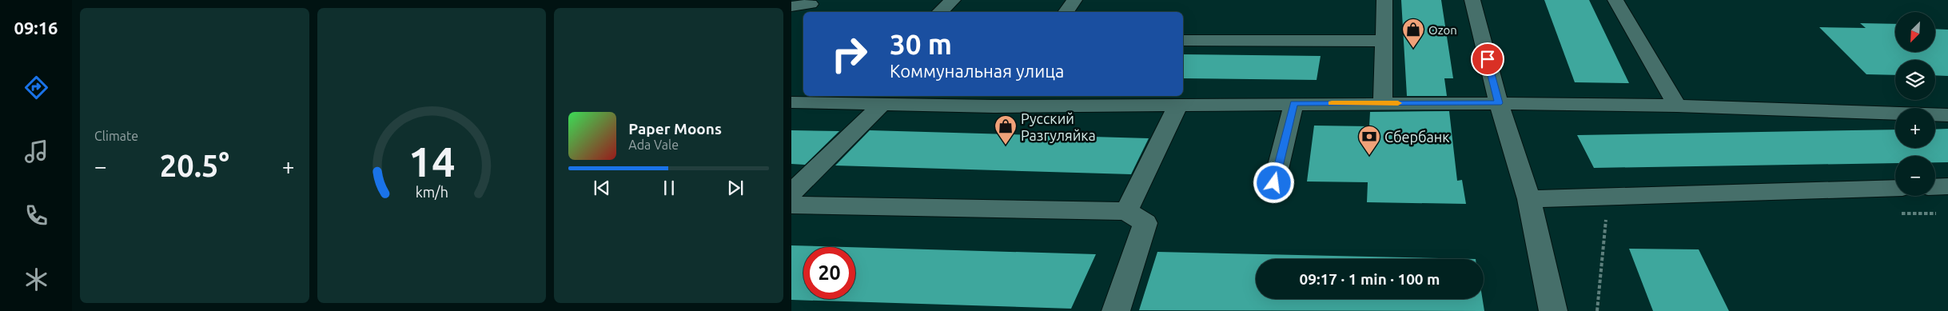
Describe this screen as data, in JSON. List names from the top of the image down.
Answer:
{
  "places": {
    "shop": ["Ozon", "Русский Разгуляйка"],
    "bank": ["Сбербанк"]
  },
  "north": "bottom left",
  "page": {
    "tabs": "09:16",
    "tile": "Climate",
    "map_buttons": ["+", "−"],
    "turn": ["30 m", "Коммунальная улица"],
    "song": ["Paper Moons", "Ada Vale"],
    "heat": ["−", "20.5°", "+"],
    "limit": "20",
    "trip": "09:17 · 1 min · 100 m",
    "gauge": ["14", "km/h"]
  }
}
